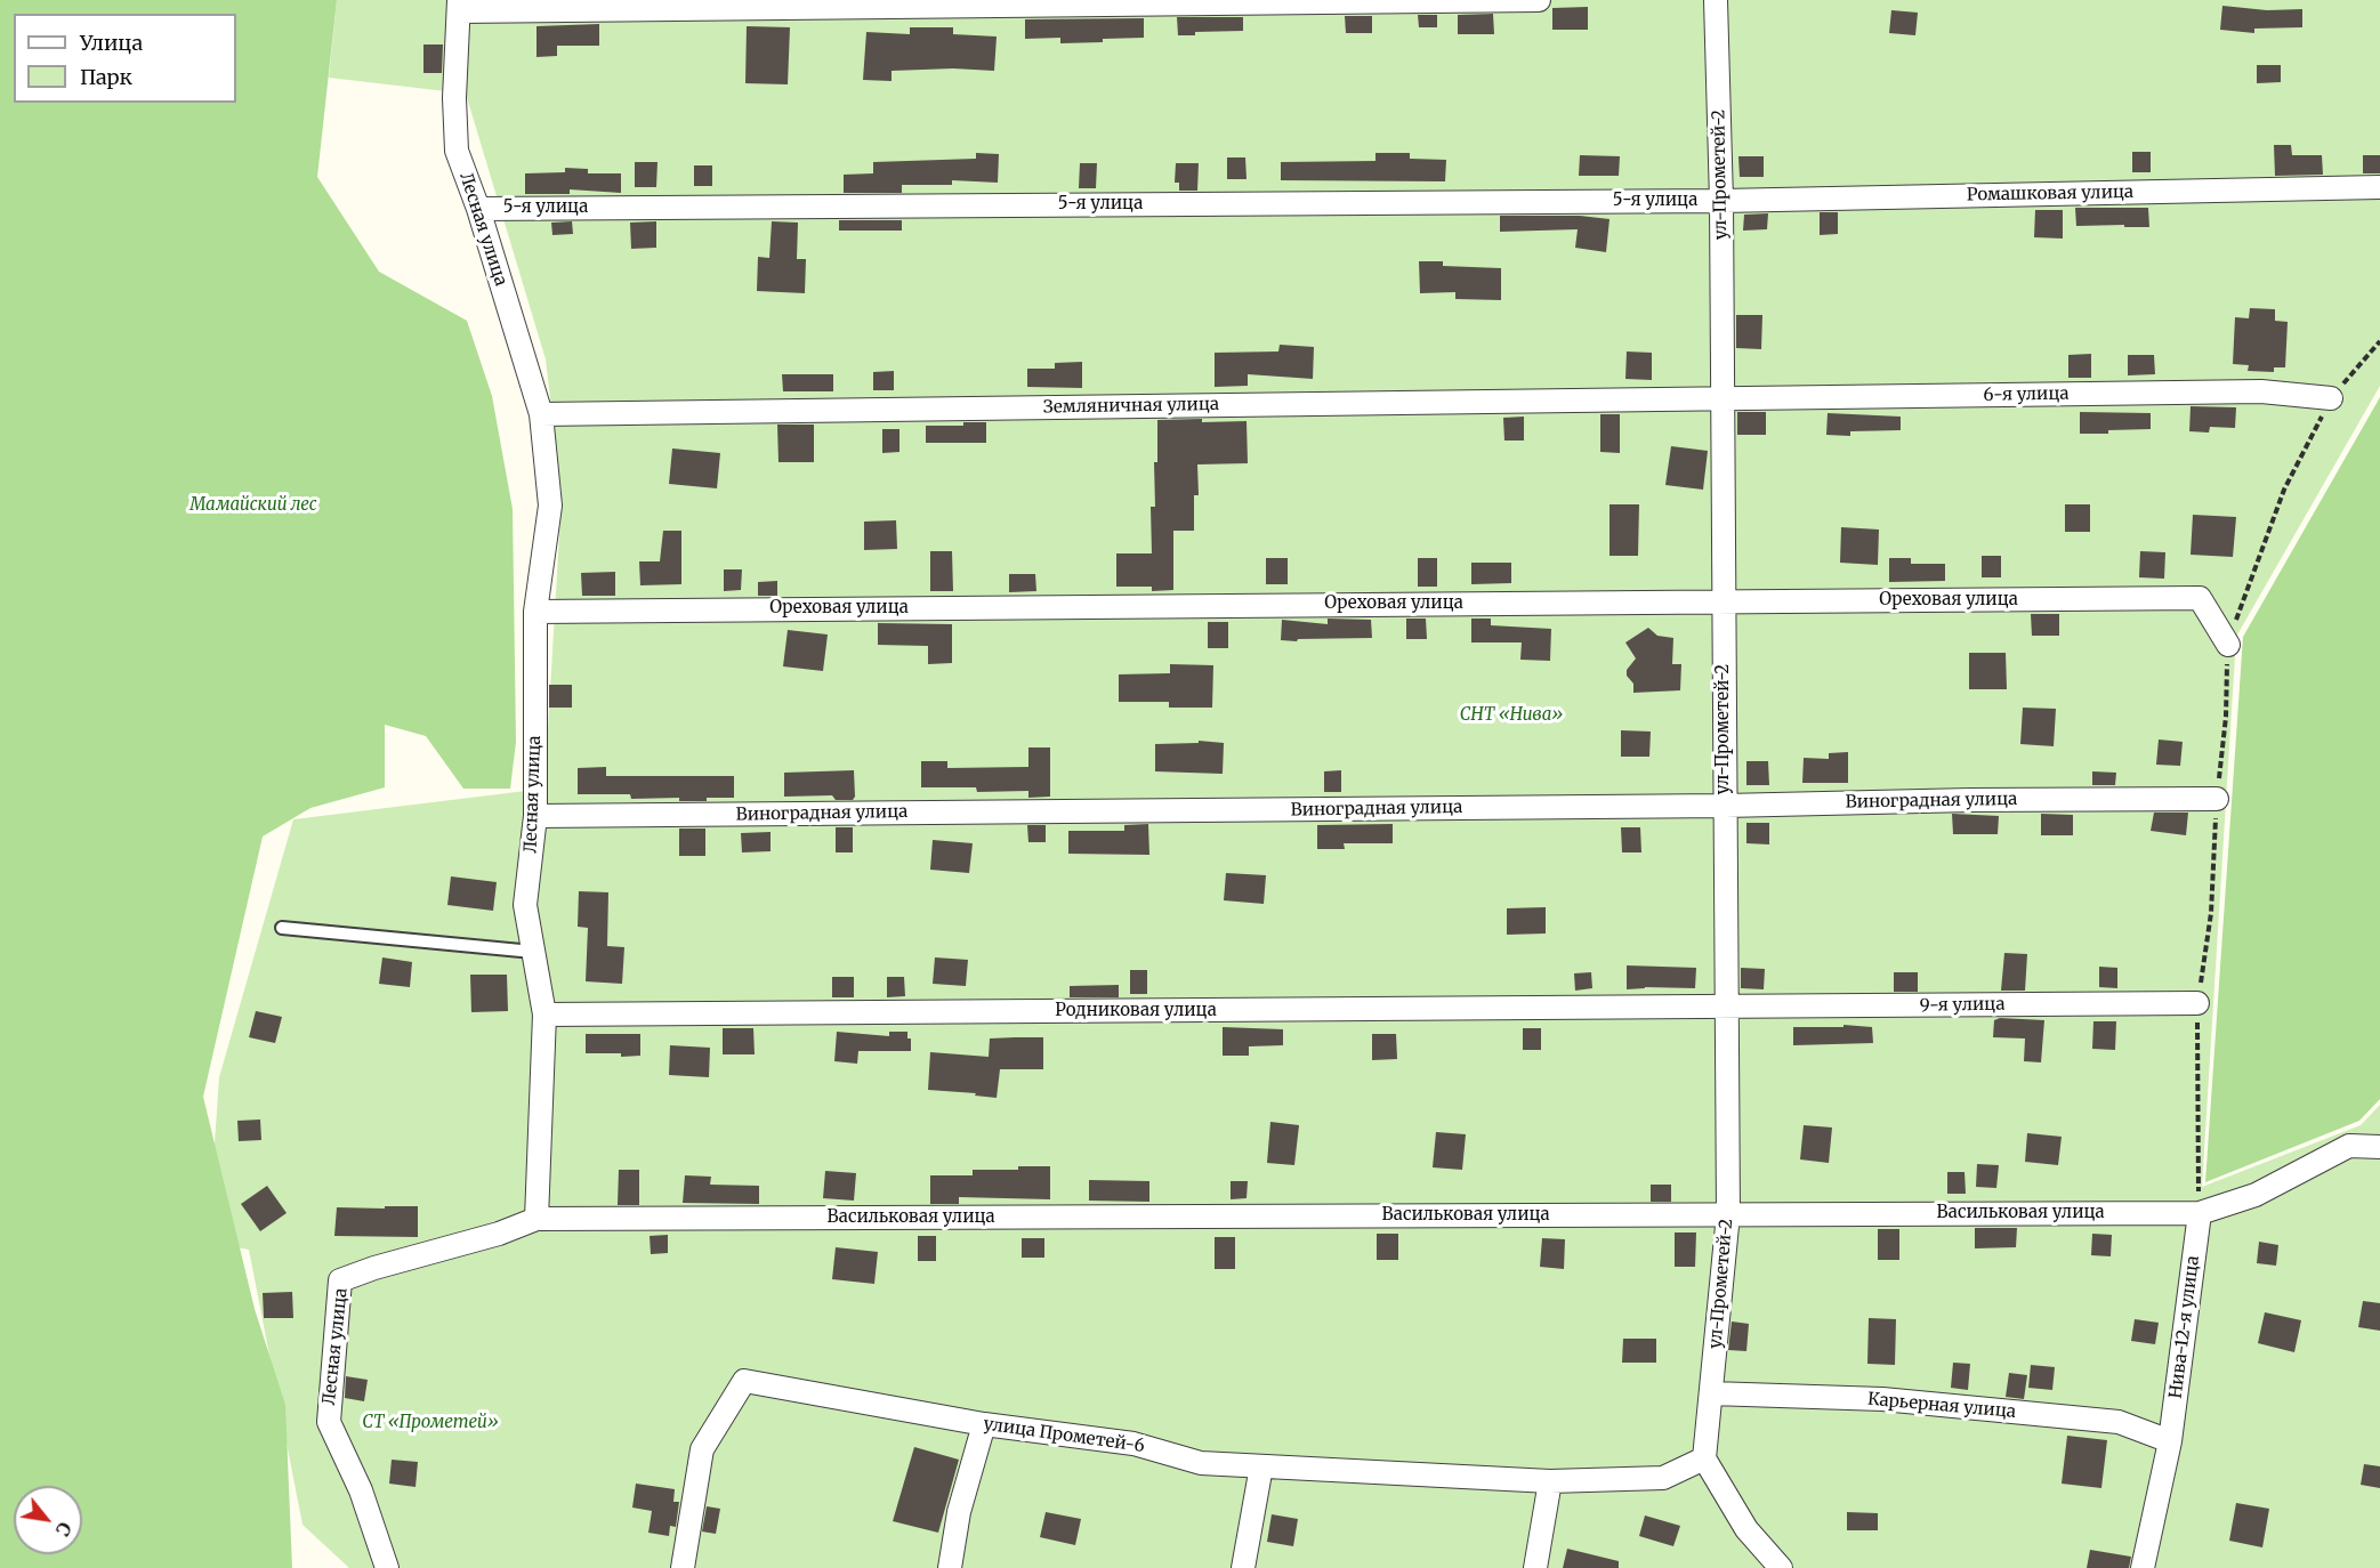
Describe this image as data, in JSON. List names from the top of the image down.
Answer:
{
  "streets": {
    "street": [
      "ул-Прометей-2",
      "Ромашковая улица",
      "5-я улица",
      "Лесная улица",
      "6-я улица",
      "Земляничная улица",
      "Ореховая улица",
      "Виноградная улица",
      "9-я улица",
      "Родниковая улица",
      "Васильковая улица",
      "Нива-12-я улица",
      "Карьерная улица",
      "улица Прометей-6"
    ]
  },
  "crossings": [
    ["ул-Прометей-2", "Ромашковая улица"],
    ["ул-Прометей-2", "5-я улица"],
    ["ул-Прометей-2", "6-я улица"],
    ["ул-Прометей-2", "Земляничная улица"],
    ["ул-Прометей-2", "Ореховая улица"],
    ["ул-Прометей-2", "Виноградная улица"],
    ["ул-Прометей-2", "9-я улица"],
    ["ул-Прометей-2", "Родниковая улица"],
    ["ул-Прометей-2", "Васильковая улица"],
    ["ул-Прометей-2", "Карьерная улица"],
    ["ул-Прометей-2", "улица Прометей-6"],
    ["Ромашковая улица", "5-я улица"],
    ["5-я улица", "Лесная улица"],
    ["Лесная улица", "Земляничная улица"],
    ["Лесная улица", "Ореховая улица"],
    ["Лесная улица", "Виноградная улица"],
    ["Лесная улица", "Родниковая улица"],
    ["Лесная улица", "Васильковая улица"],
    ["6-я улица", "Земляничная улица"],
    ["9-я улица", "Родниковая улица"],
    ["Васильковая улица", "Нива-12-я улица"],
    ["Нива-12-я улица", "Карьерная улица"]
  ],
  "parks": ["Мамайский лес", "СНТ «Нива»", "СТ «Прометей»"],
  "legend": ["Улица", "Парк"],
  "north": "bottom right"
}
